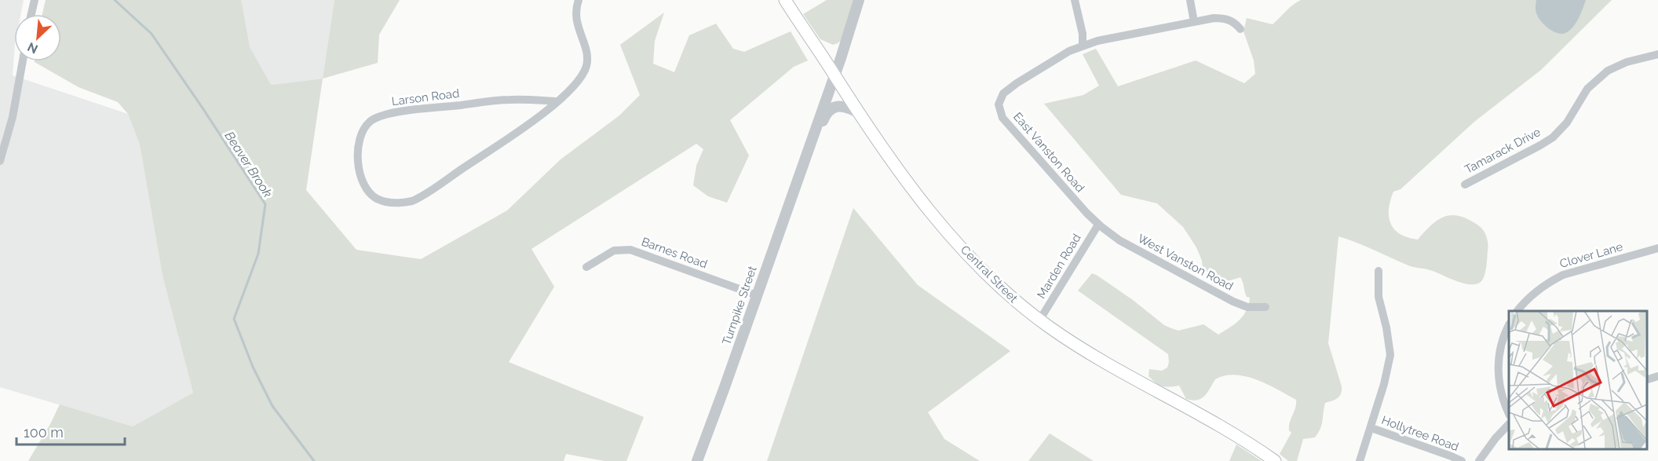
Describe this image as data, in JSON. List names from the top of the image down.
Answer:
{
  "streets": {
    "main road": ["Central Street"],
    "street": [
      "Larson Road",
      "Tamarack Drive",
      "East Vanston Road",
      "Barnes Road",
      "Clover Lane",
      "West Vanston Road",
      "Marden Road",
      "Turnpike Street",
      "Hollytree Road"
    ]
  },
  "crossings": [
    ["East Vanston Road", "West Vanston Road"],
    ["East Vanston Road", "Marden Road"],
    ["Barnes Road", "Turnpike Street"],
    ["West Vanston Road", "Marden Road"],
    ["Marden Road", "Central Street"],
    ["Central Street", "Turnpike Street"]
  ],
  "water": ["Beaver Brook"],
  "scale_bar": "100 m",
  "north": "bottom left"
}
